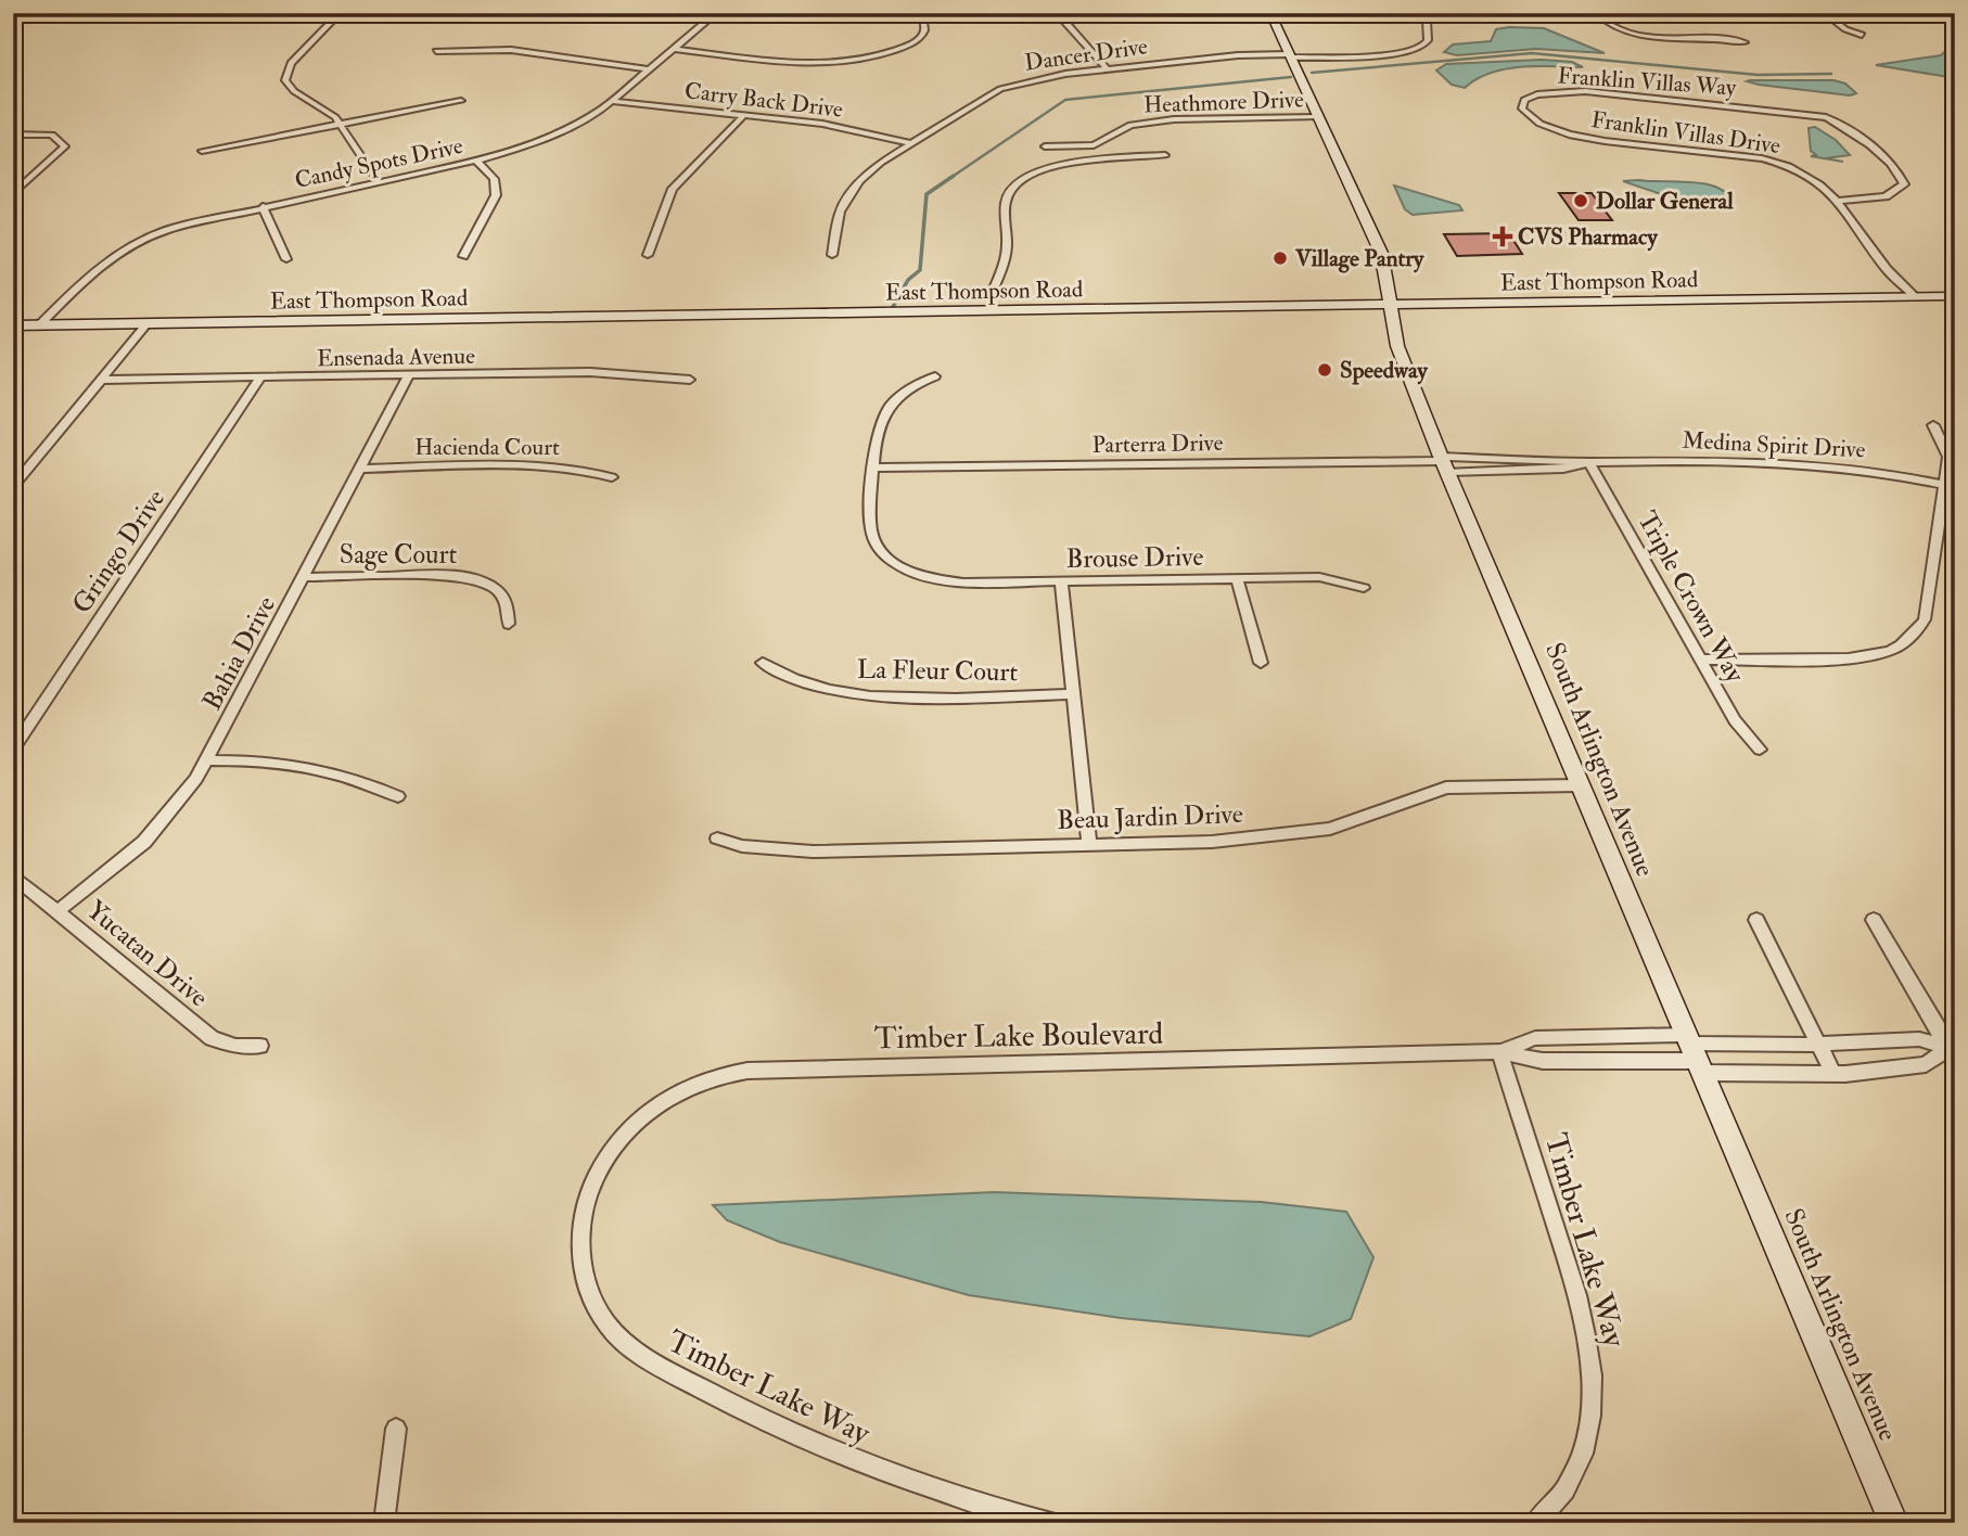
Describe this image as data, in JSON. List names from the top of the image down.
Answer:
{
  "streets": {
    "main road": ["East Thompson Road", "South Arlington Avenue"],
    "street": [
      "Dancer Drive",
      "Franklin Villas Way",
      "Carry Back Drive",
      "Heathmore Drive",
      "Franklin Villas Drive",
      "Candy Spots Drive",
      "Ensenada Avenue",
      "Parterra Drive",
      "Medina Spirit Drive",
      "Hacienda Court",
      "Gringo Drive",
      "Sage Court",
      "Brouse Drive",
      "Triple Crown Way",
      "Bahia Drive",
      "La Fleur Court",
      "Beau Jardin Drive",
      "Yucatan Drive",
      "Timber Lake Boulevard",
      "Timber Lake Way"
    ]
  },
  "crossings": [
    ["Dancer Drive", "Carry Back Drive"],
    ["Dancer Drive", "South Arlington Avenue"],
    ["Franklin Villas Way", "Franklin Villas Drive"],
    ["Carry Back Drive", "Candy Spots Drive"],
    ["Heathmore Drive", "South Arlington Avenue"],
    ["Franklin Villas Drive", "East Thompson Road"],
    ["Candy Spots Drive", "East Thompson Road"],
    ["East Thompson Road", "South Arlington Avenue"],
    ["Ensenada Avenue", "Gringo Drive"],
    ["Ensenada Avenue", "Bahia Drive"],
    ["Parterra Drive", "Medina Spirit Drive"],
    ["Parterra Drive", "Brouse Drive"],
    ["Parterra Drive", "South Arlington Avenue"],
    ["Medina Spirit Drive", "Triple Crown Way"],
    ["Medina Spirit Drive", "South Arlington Avenue"],
    ["Hacienda Court", "Bahia Drive"],
    ["Sage Court", "Bahia Drive"],
    ["Bahia Drive", "Yucatan Drive"],
    ["South Arlington Avenue", "Beau Jardin Drive"],
    ["South Arlington Avenue", "Timber Lake Boulevard"],
    ["Timber Lake Boulevard", "Timber Lake Way"]
  ],
  "places": {
    "other": ["Dollar General", "Village Pantry", "Speedway"],
    "health": ["CVS Pharmacy"]
  }
}
